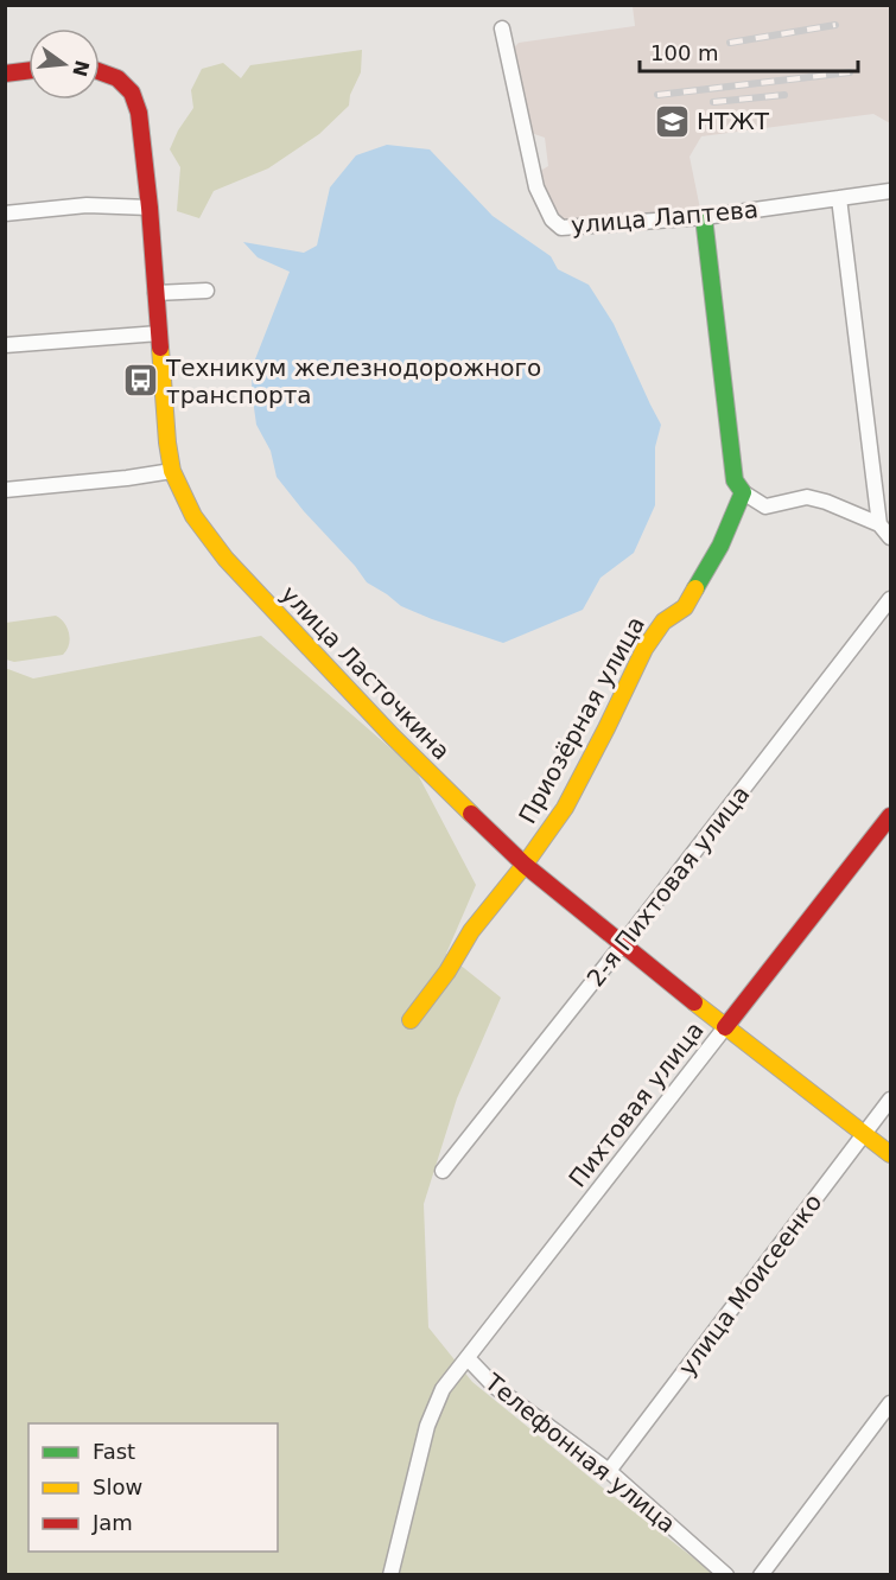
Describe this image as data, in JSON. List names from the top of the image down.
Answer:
{
  "streets": {
    "street": [
      "улица Лаптева",
      "улица Ласточкина",
      "Приозёрная улица",
      "2-я Пихтовая улица",
      "Пихтовая улица",
      "улица Моисеенко",
      "Телефонная улица"
    ]
  },
  "crossings": [
    ["улица Ласточкина", "Приозёрная улица"],
    ["улица Ласточкина", "2-я Пихтовая улица"],
    ["улица Ласточкина", "Пихтовая улица"],
    ["улица Ласточкина", "улица Моисеенко"],
    ["Пихтовая улица", "Телефонная улица"],
    ["улица Моисеенко", "Телефонная улица"]
  ],
  "places": {
    "school or university": ["НТЖТ"],
    "bus stop": ["Техникум железнодорожного транспорта"]
  },
  "legend": ["Fast", "Slow", "Jam"],
  "scale_bar": "100 m",
  "north": "right"
}
